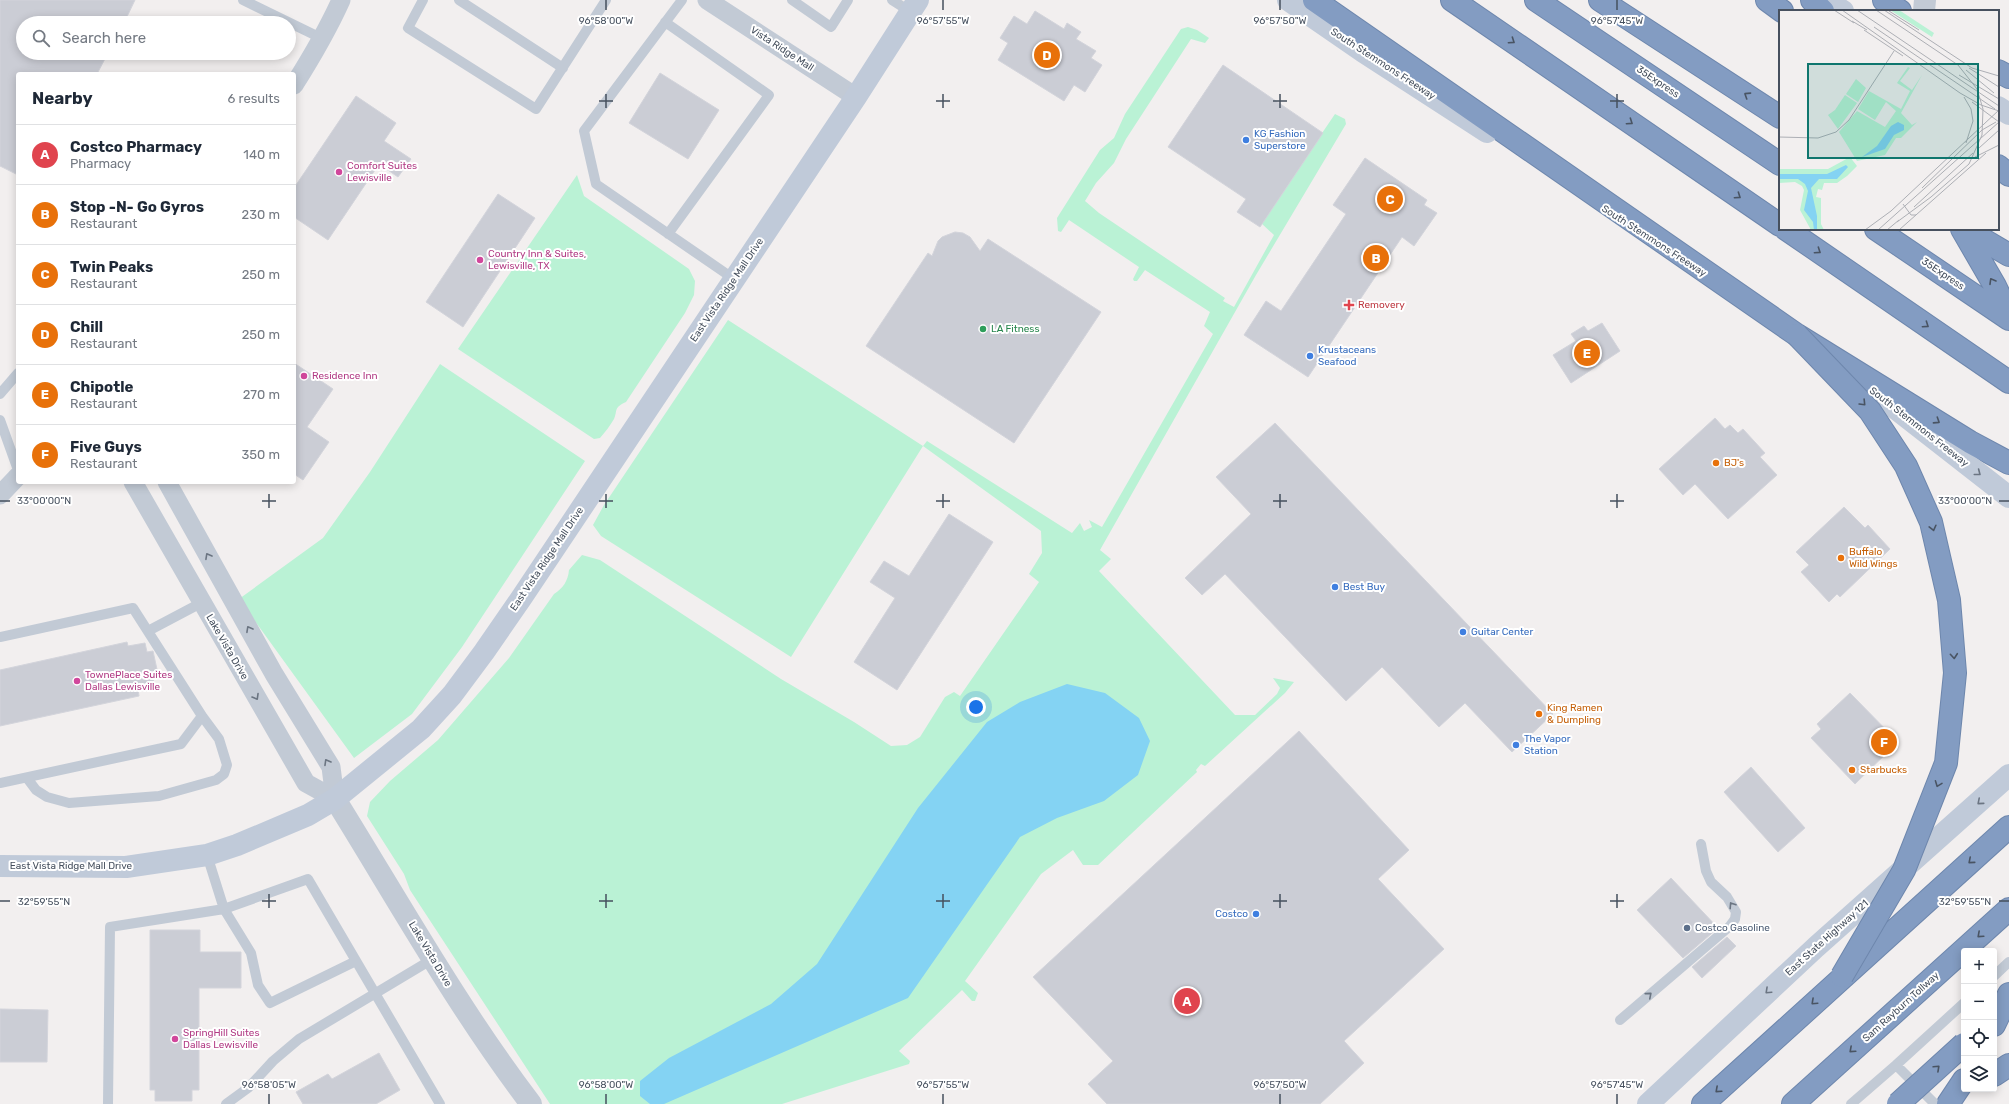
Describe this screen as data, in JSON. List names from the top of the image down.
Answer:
{
  "streets": {
    "highway": ["35Express", "Sam Rayburn Tollway"],
    "main road": ["South Stemmons Freeway", "East Vista Ridge Mall Drive", "East State Highway 121"],
    "street": ["Vista Ridge Mall", "Lake Vista Drive"]
  },
  "crossings": [
    ["Vista Ridge Mall", "East Vista Ridge Mall Drive"],
    ["East Vista Ridge Mall Drive", "Lake Vista Drive"]
  ],
  "one_way": ["South Stemmons Freeway", "East State Highway 121"],
  "places": {
    "other": [
      "KG Fashion Superstore",
      "Comfort Suites Lewisville",
      "Country Inn & Suites, Lewisville, TX",
      "LA Fitness",
      "Krustaceans Seafood",
      "Residence Inn",
      "BJ's",
      "Buffalo Wild Wings",
      "Best Buy",
      "Guitar Center",
      "TownePlace Suites Dallas Lewisville",
      "King Ramen & Dumpling",
      "The Vapor Station",
      "Starbucks",
      "Costco",
      "Costco Gasoline",
      "SpringHill Suites Dallas Lewisville"
    ],
    "health": ["Removery"]
  },
  "page": {
    "search": "Search here",
    "pins": [
      "D",
      "C",
      "B",
      "E",
      "F",
      "A"
    ],
    "heading": ["Nearby", "6 results"],
    "list": [
      {
        "mark": "A",
        "name": "Costco Pharmacy",
        "note": "Pharmacy",
        "value": "140 m"
      },
      {
        "mark": "B",
        "name": "Stop -N- Go Gyros",
        "note": "Restaurant",
        "value": "230 m"
      },
      {
        "mark": "C",
        "name": "Twin Peaks",
        "note": "Restaurant",
        "value": "250 m"
      },
      {
        "mark": "D",
        "name": "Chill",
        "note": "Restaurant",
        "value": "250 m"
      },
      {
        "mark": "E",
        "name": "Chipotle",
        "note": "Restaurant",
        "value": "270 m"
      },
      {
        "mark": "F",
        "name": "Five Guys",
        "note": "Restaurant",
        "value": "350 m"
      }
    ],
    "map_buttons": ["+", "−"]
  },
  "coordinates": [
    "96°58'00\"W",
    "96°57'55\"W",
    "96°57'50\"W",
    "96°57'45\"W",
    "33°00'00\"N",
    "32°59'55\"N",
    "96°58'05\"W"
  ]
}
